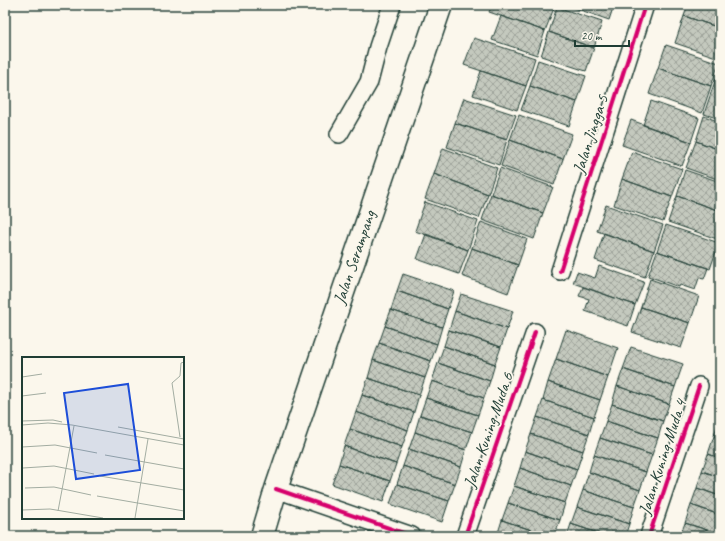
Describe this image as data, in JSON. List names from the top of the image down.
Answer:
{
  "streets": {
    "main road": ["Jalan Serampang"],
    "street": ["Jalan Jingga 5", "Jalan Kuning Muda 6", "Jalan Kuning Muda 4"]
  },
  "scale_bar": "20 m"
}
